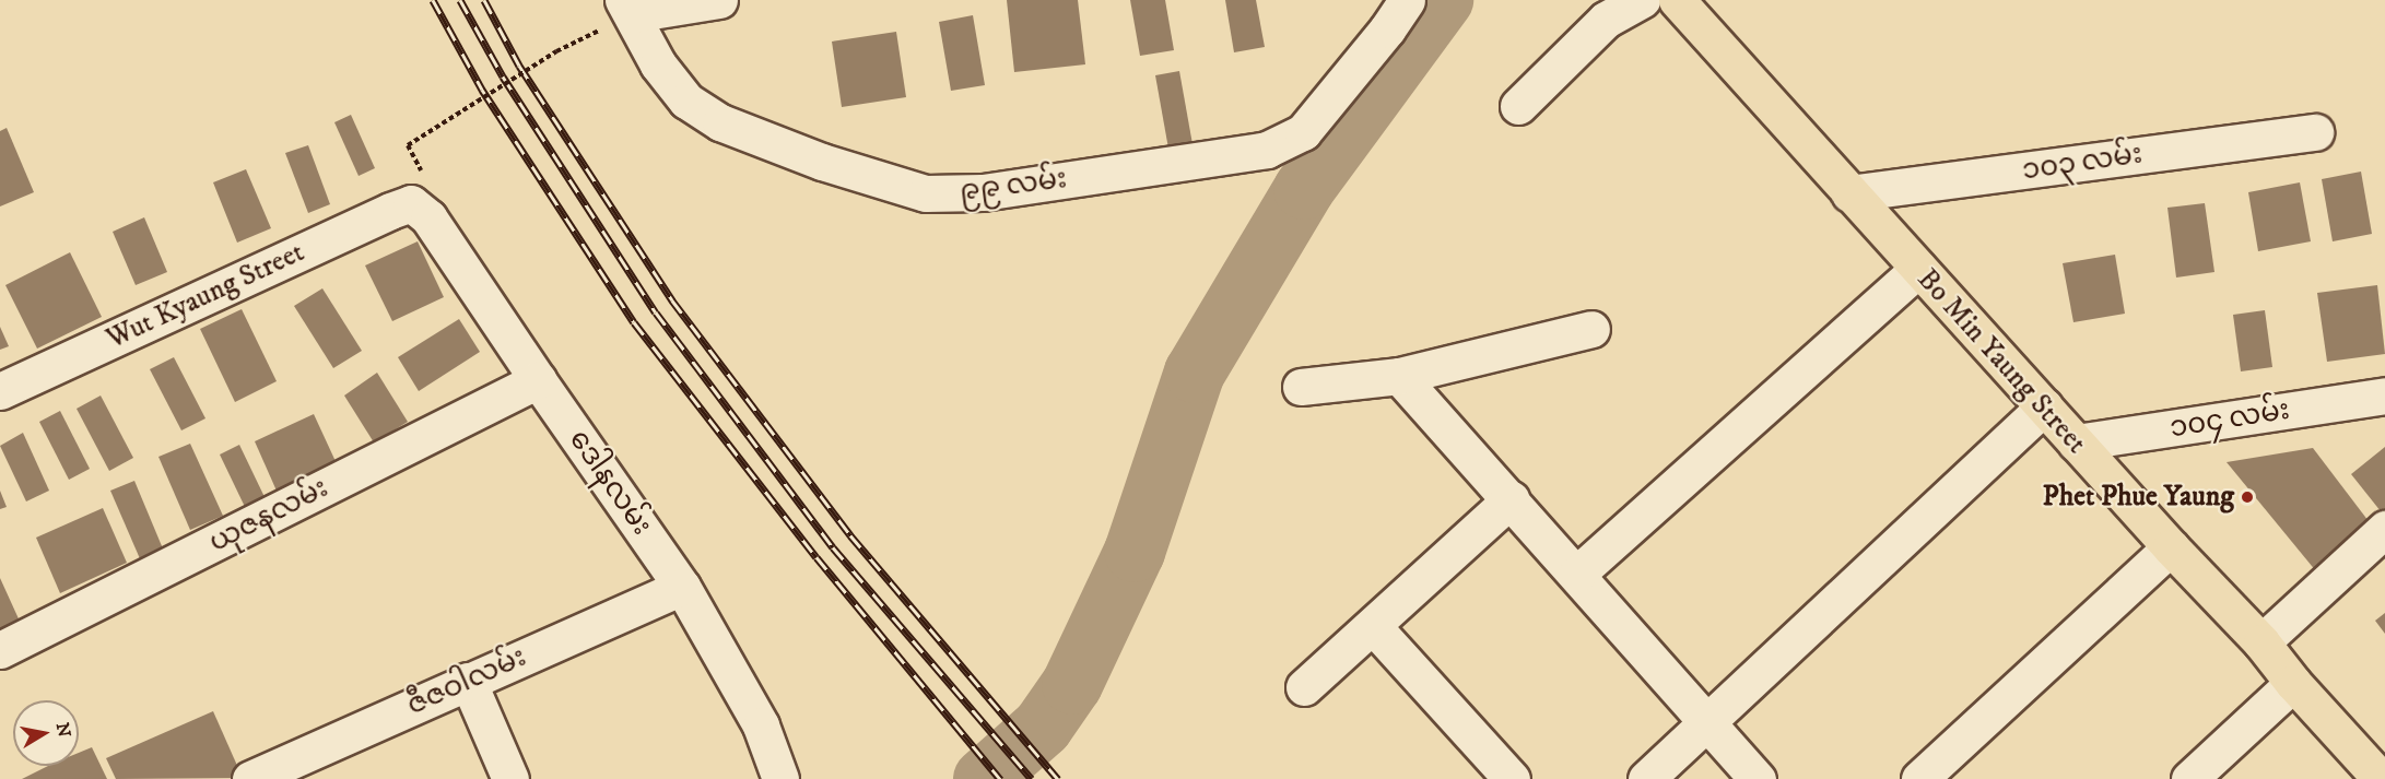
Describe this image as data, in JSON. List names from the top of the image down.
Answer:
{
  "streets": {
    "main road": ["Bo Min Yaung Street"],
    "street": [
      "၁၀၃ လမ်း",
      "၉၉ လမ်း",
      "Wut Kyaung Street",
      "၁၀၄ လမ်း",
      "ဒေါနလမ်း",
      "ယုဇနလမ်း",
      "ဇီဇဝါလမ်း"
    ]
  },
  "crossings": [
    ["၁၀၃ လမ်း", "Bo Min Yaung Street"],
    ["Wut Kyaung Street", "ဒေါနလမ်း"],
    ["Bo Min Yaung Street", "၁၀၄ လမ်း"],
    ["ဒေါနလမ်း", "ယုဇနလမ်း"],
    ["ဒေါနလမ်း", "ဇီဇဝါလမ်း"]
  ],
  "places": ["Phet Phue Yaung"],
  "north": "right"
}
